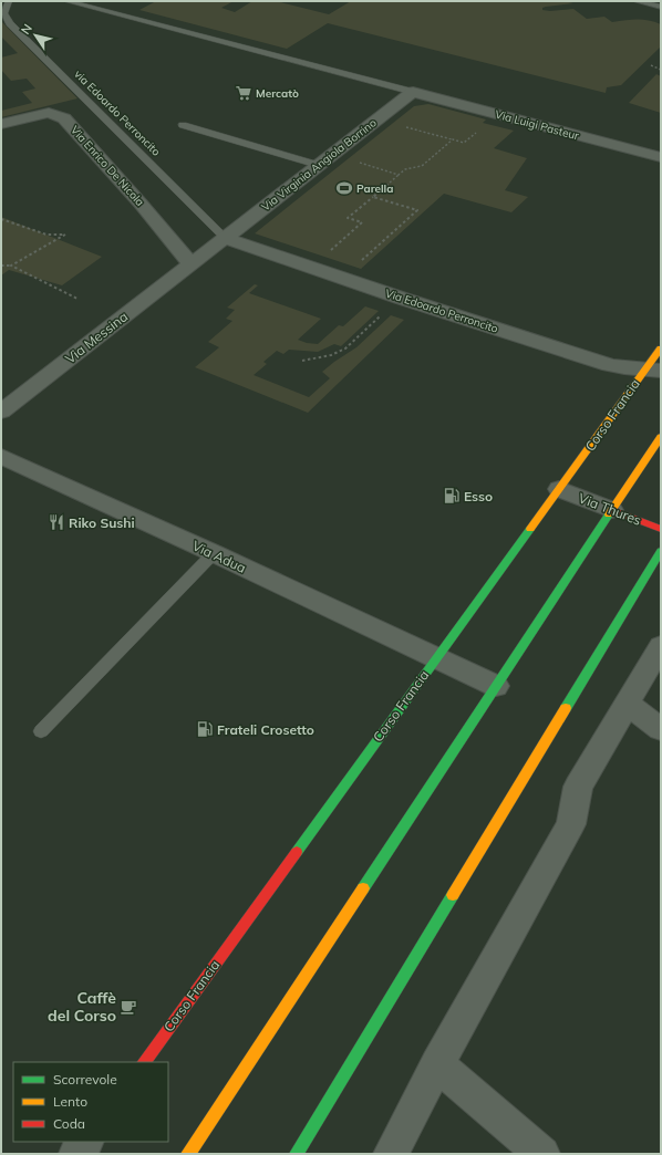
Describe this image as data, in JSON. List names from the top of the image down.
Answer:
{
  "streets": {
    "main road": ["Corso Francia", "Via Thures"],
    "street": [
      "Via Luigi Pasteur",
      "Via Virginia Angiola Borrino",
      "Via Enrico De Nicola",
      "Via Edoardo Perroncito",
      "Via Messina",
      "Via Adua"
    ],
    "lane": ["via Edoardo Perroncito"]
  },
  "crossings": [
    ["via Edoardo Perroncito", "Via Virginia Angiola Borrino"],
    ["via Edoardo Perroncito", "Via Edoardo Perroncito"],
    ["Via Luigi Pasteur", "Via Virginia Angiola Borrino"],
    ["Via Virginia Angiola Borrino", "Via Enrico De Nicola"],
    ["Via Virginia Angiola Borrino", "Via Edoardo Perroncito"],
    ["Via Virginia Angiola Borrino", "Via Messina"],
    ["Via Enrico De Nicola", "Via Messina"],
    ["Via Edoardo Perroncito", "Corso Francia"],
    ["Corso Francia", "Via Thures"],
    ["Corso Francia", "Via Adua"]
  ],
  "places": {
    "supermarket": ["Mercatò"],
    "sports": ["Parella"],
    "fuel station": ["Esso", "Frateli Crosetto"],
    "restaurant": ["Riko Sushi"],
    "cafe": ["Caffè del Corso"]
  },
  "legend": ["Scorrevole", "Lento", "Coda"],
  "north": "top left"
}
